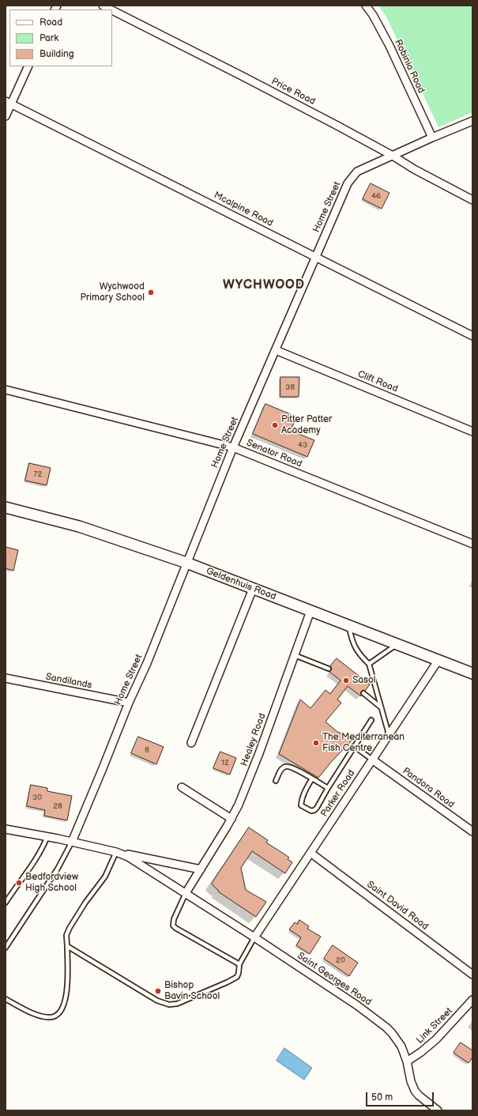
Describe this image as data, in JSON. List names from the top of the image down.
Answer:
{
  "streets": {
    "main road": ["Geldenhuis Road"],
    "street": [
      "Robinia Road",
      "Price Road",
      "Home Street",
      "Mcalpine Road",
      "Clift Road",
      "Senator Road",
      "Sandilands",
      "Healey Road",
      "Pandora Road",
      "Parker Road",
      "Saint David Road",
      "Saint Georges Road",
      "Link Street"
    ]
  },
  "crossings": [
    ["Robinia Road", "Home Street"],
    ["Price Road", "Home Street"],
    ["Home Street", "Mcalpine Road"],
    ["Home Street", "Clift Road"],
    ["Home Street", "Senator Road"],
    ["Home Street", "Geldenhuis Road"],
    ["Home Street", "Sandilands"],
    ["Geldenhuis Road", "Healey Road"],
    ["Geldenhuis Road", "Parker Road"],
    ["Healey Road", "Saint Georges Road"],
    ["Pandora Road", "Parker Road"],
    ["Parker Road", "Saint David Road"],
    ["Parker Road", "Saint Georges Road"],
    ["Saint Georges Road", "Link Street"]
  ],
  "districts": ["WYCHWOOD"],
  "places": [
    "Wychwood Primary School",
    "Pitter Patter Academy",
    "Sasol",
    "The Mediterranean Fish Centre",
    "Bedfordview High School",
    "Bishop Bavin School"
  ],
  "house_numbers": [
    "46",
    "38",
    "43",
    "72",
    "8",
    "12",
    "30",
    "28",
    "20"
  ],
  "legend": ["Road", "Park", "Building"],
  "scale_bar": "50 m"
}
